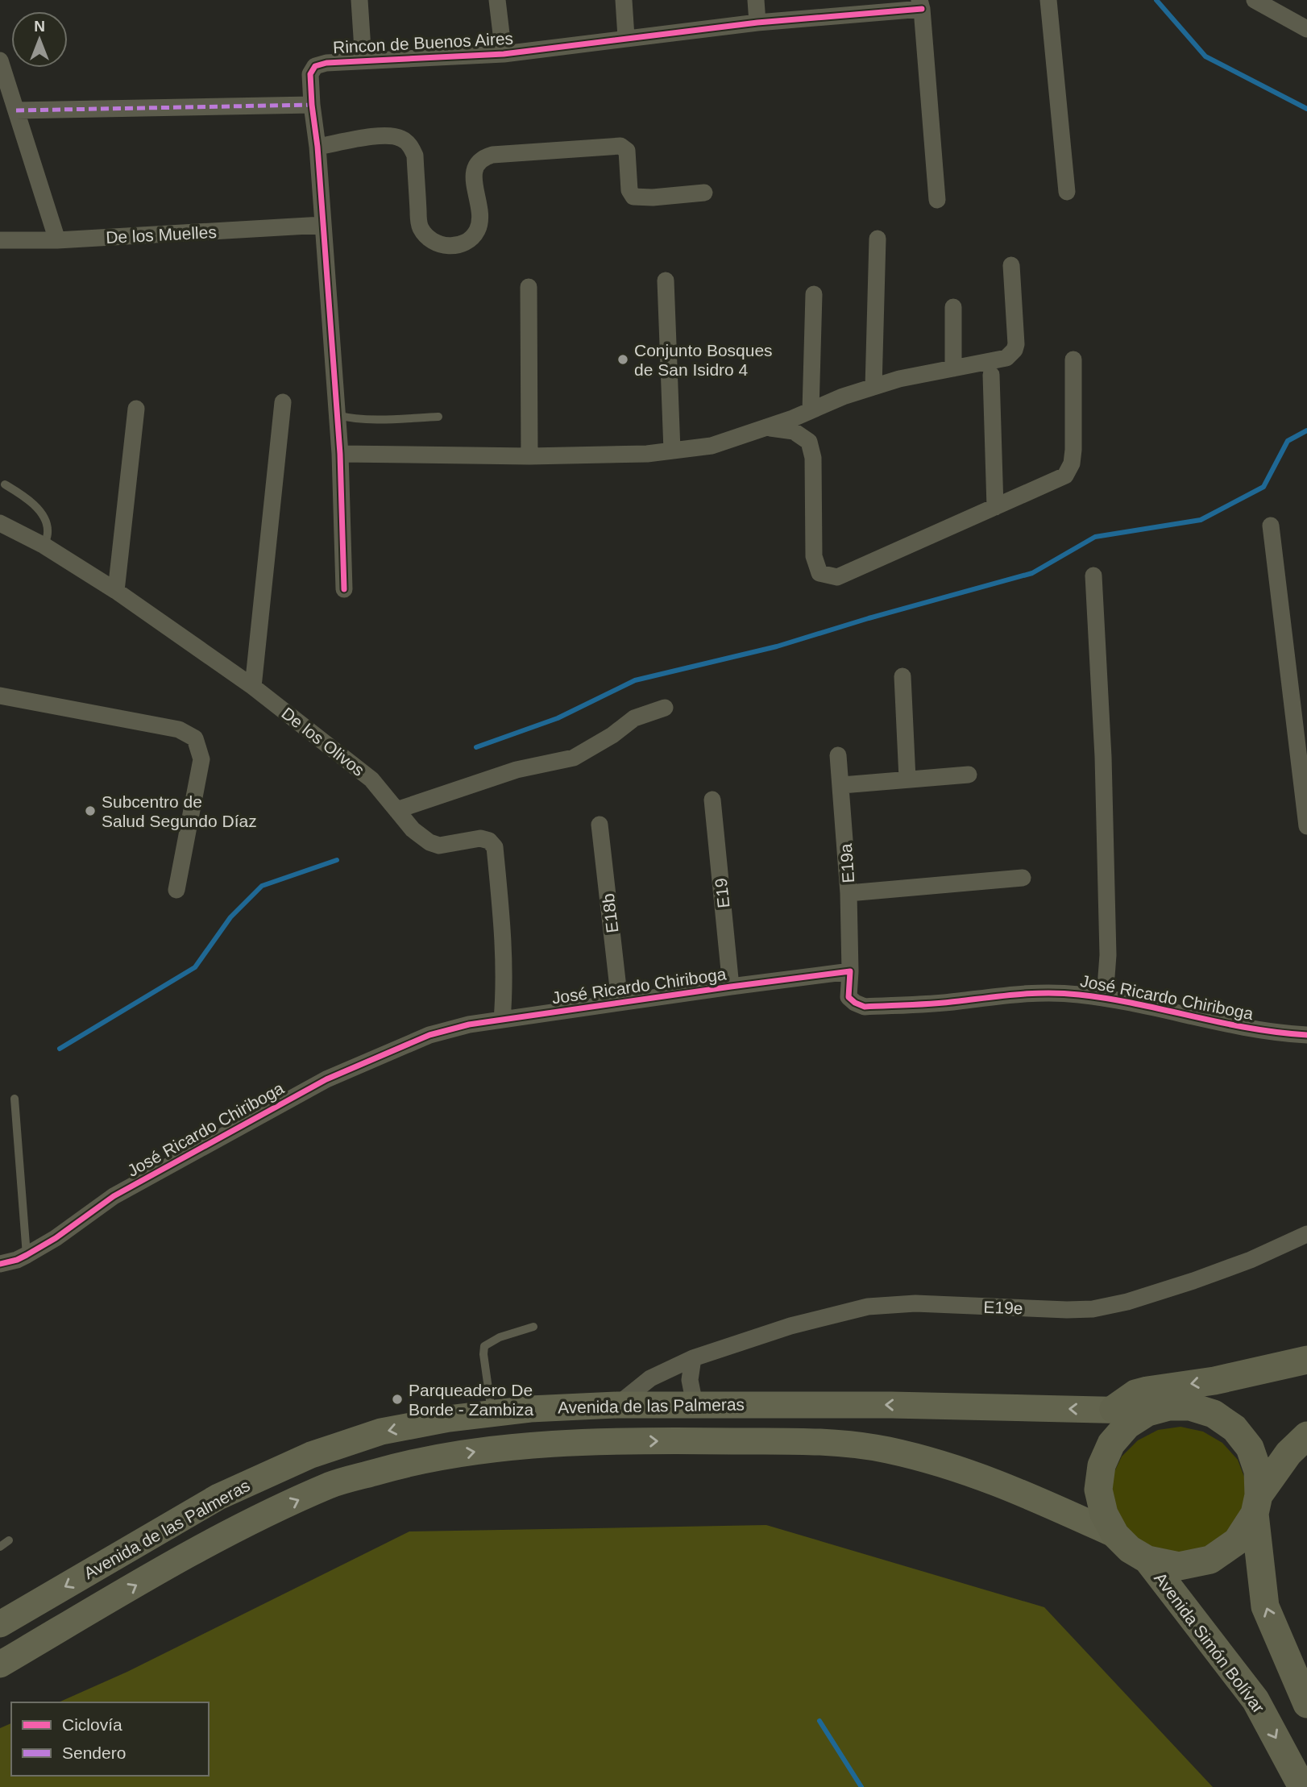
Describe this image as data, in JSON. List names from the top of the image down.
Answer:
{
  "streets": {
    "highway": ["Avenida Simón Bolívar"],
    "main road": ["Avenida de las Palmeras"],
    "street": [
      "Rincon de Buenos Aires",
      "De los Muelles",
      "De los Olivos",
      "E19a",
      "E19",
      "E18b",
      "José Ricardo Chiriboga",
      "E19e"
    ]
  },
  "crossings": [
    ["Rincon de Buenos Aires", "De los Muelles"],
    ["De los Olivos", "José Ricardo Chiriboga"],
    ["E19a", "José Ricardo Chiriboga"],
    ["E19", "José Ricardo Chiriboga"],
    ["E18b", "José Ricardo Chiriboga"],
    ["E19e", "Avenida de las Palmeras"],
    ["Avenida de las Palmeras", "Avenida Simón Bolívar"]
  ],
  "places": ["Conjunto Bosques de San Isidro 4", "Subcentro de Salud Segundo Díaz", "Parqueadero De Borde - Zambiza"],
  "legend": ["Ciclovía", "Sendero"],
  "north": "top"
}
